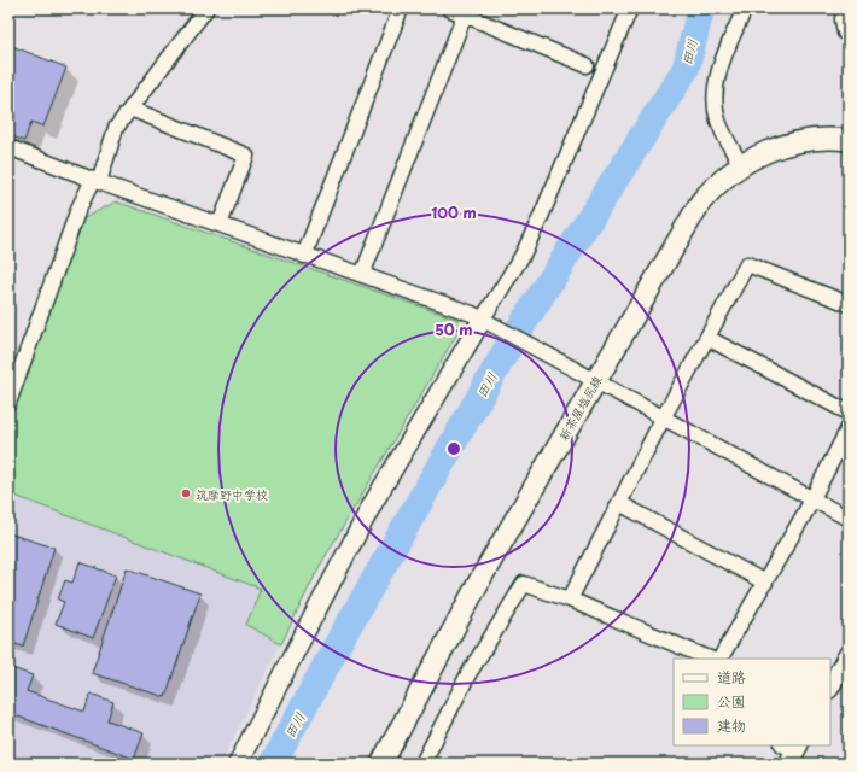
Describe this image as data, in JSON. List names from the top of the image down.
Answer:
{
  "streets": {
    "main road": ["新茶屋塩尻線"]
  },
  "water": ["田川"],
  "places": ["筑摩野中学校"],
  "legend": ["道路", "公園", "建物"],
  "rings": ["100 m", "50 m"]
}
